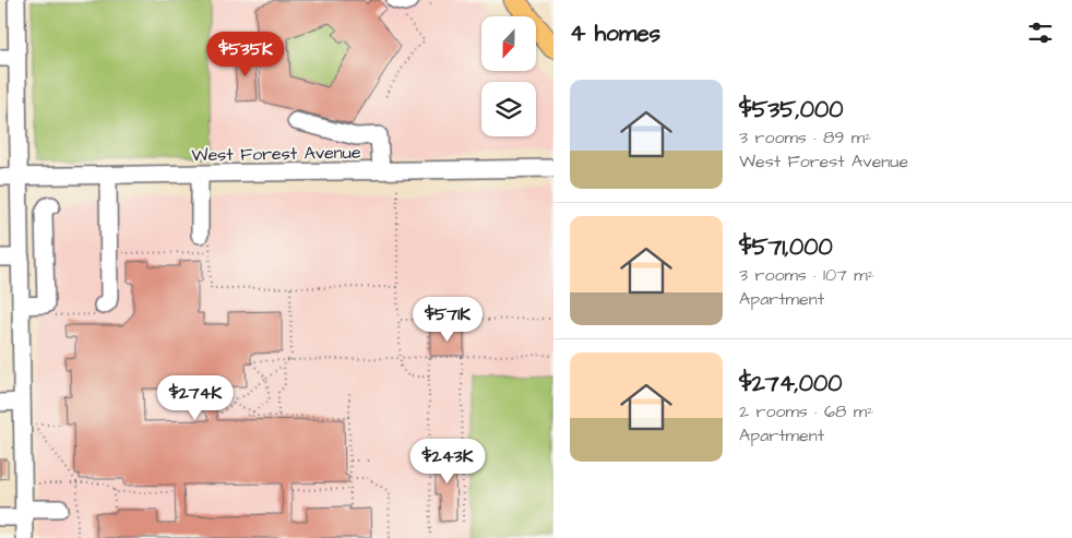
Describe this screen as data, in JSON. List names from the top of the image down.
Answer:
{
  "streets": {
    "street": ["West Forest Avenue"]
  },
  "north": "bottom",
  "page": {
    "heading": "4 homes",
    "price": [
      "$535K",
      "$571K",
      "$274K",
      "$243K"
    ],
    "list": [
      {
        "name": "$535,000",
        "note": "3 rooms · 89 m² · West Forest Avenue"
      },
      {
        "name": "$571,000",
        "note": "3 rooms · 107 m² · Apartment"
      },
      {
        "name": "$274,000",
        "note": "2 rooms · 68 m² · Apartment"
      }
    ]
  }
}
